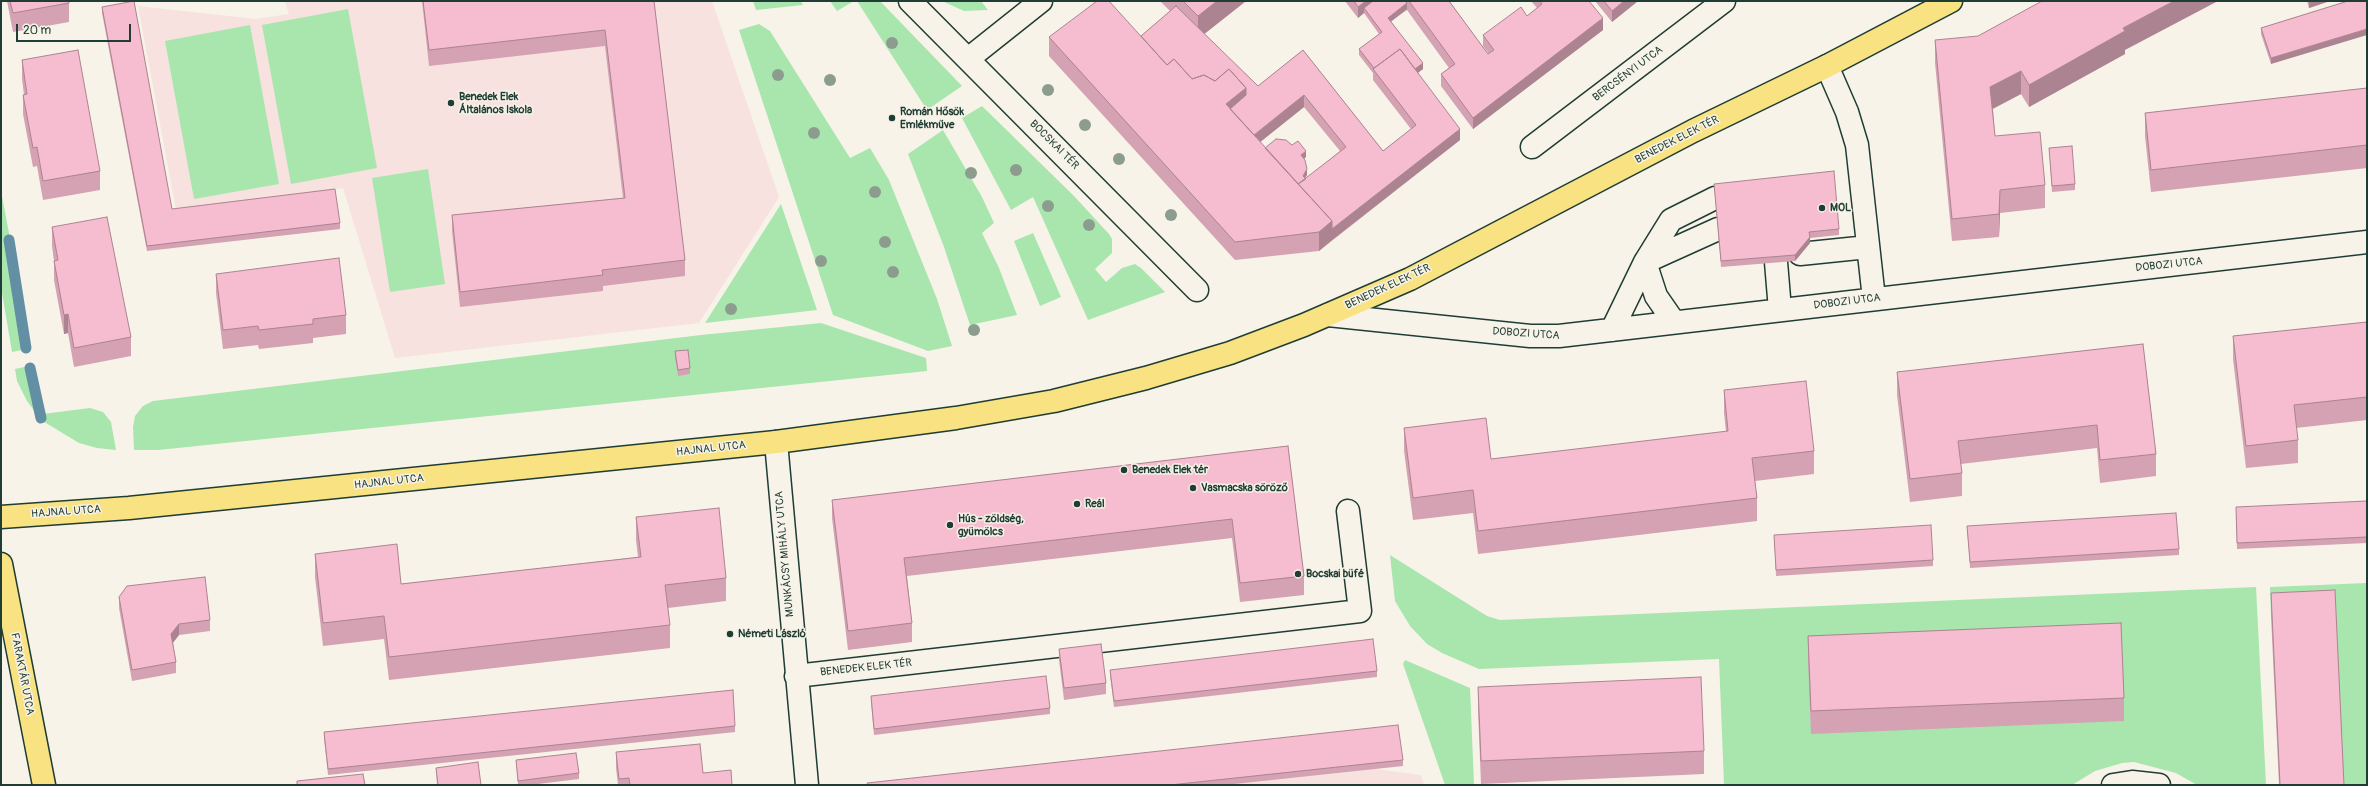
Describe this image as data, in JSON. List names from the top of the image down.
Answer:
{
  "streets": {
    "main road": ["BENEDEK ELEK TÉR", "HAJNAL UTCA", "FARAKTÁR UTCA"],
    "street": [
      "BERCSÉNYI UTCA",
      "BOCSKAI TÉR",
      "DOBOZI UTCA",
      "MUNKÁCSY MIHÁLY UTCA"
    ]
  },
  "crossings": [
    ["BENEDEK ELEK TÉR", "DOBOZI UTCA"],
    ["BENEDEK ELEK TÉR", "HAJNAL UTCA"],
    ["BENEDEK ELEK TÉR", "MUNKÁCSY MIHÁLY UTCA"],
    ["HAJNAL UTCA", "MUNKÁCSY MIHÁLY UTCA"]
  ],
  "places": [
    "Benedek Elek Általános Iskola",
    "Román Hősök Emlékműve",
    "MOL",
    "Benedek Elek tér",
    "Vasmacska söröző",
    "Reál",
    "Hús - zöldség, gyümölcs",
    "Bocskai büfé",
    "Németi László"
  ],
  "scale_bar": "20 m"
}
